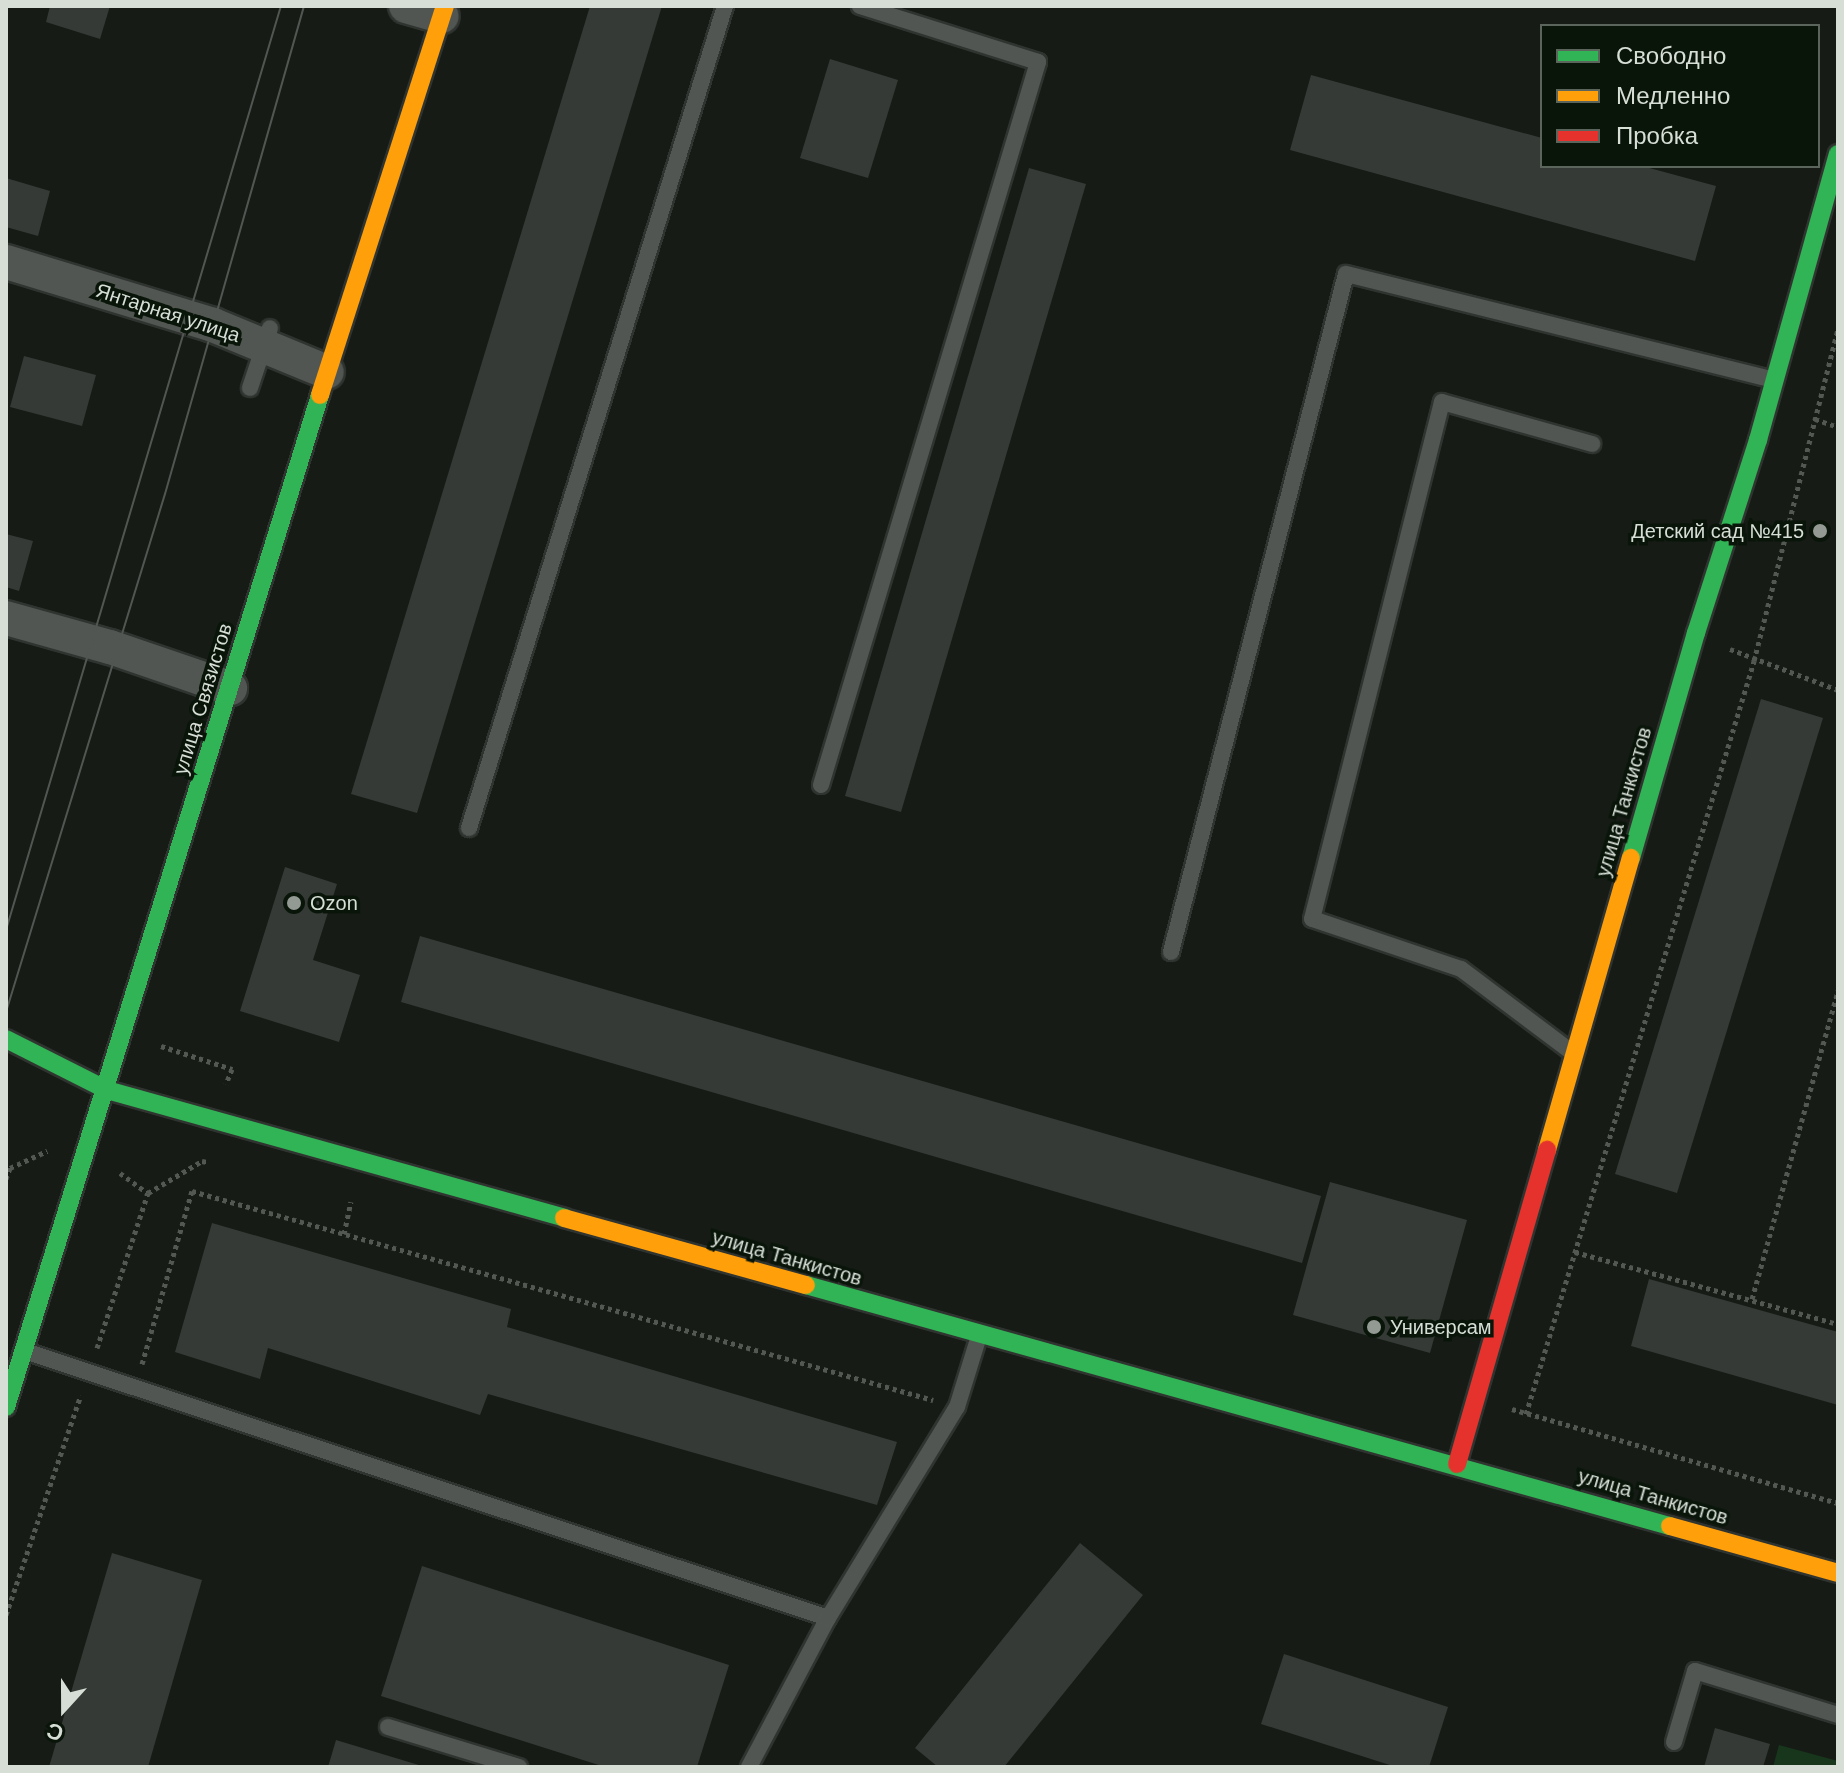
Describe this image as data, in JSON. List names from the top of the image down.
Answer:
{
  "streets": {
    "street": ["Янтарная улица", "улица Связистов", "улица Танкистов"]
  },
  "crossings": [
    ["Янтарная улица", "улица Связистов"],
    ["улица Связистов", "улица Танкистов"]
  ],
  "places": ["Детский сад №415", "Ozon", "Универсам"],
  "legend": ["Свободно", "Медленно", "Пробка"],
  "north": "bottom"
}
